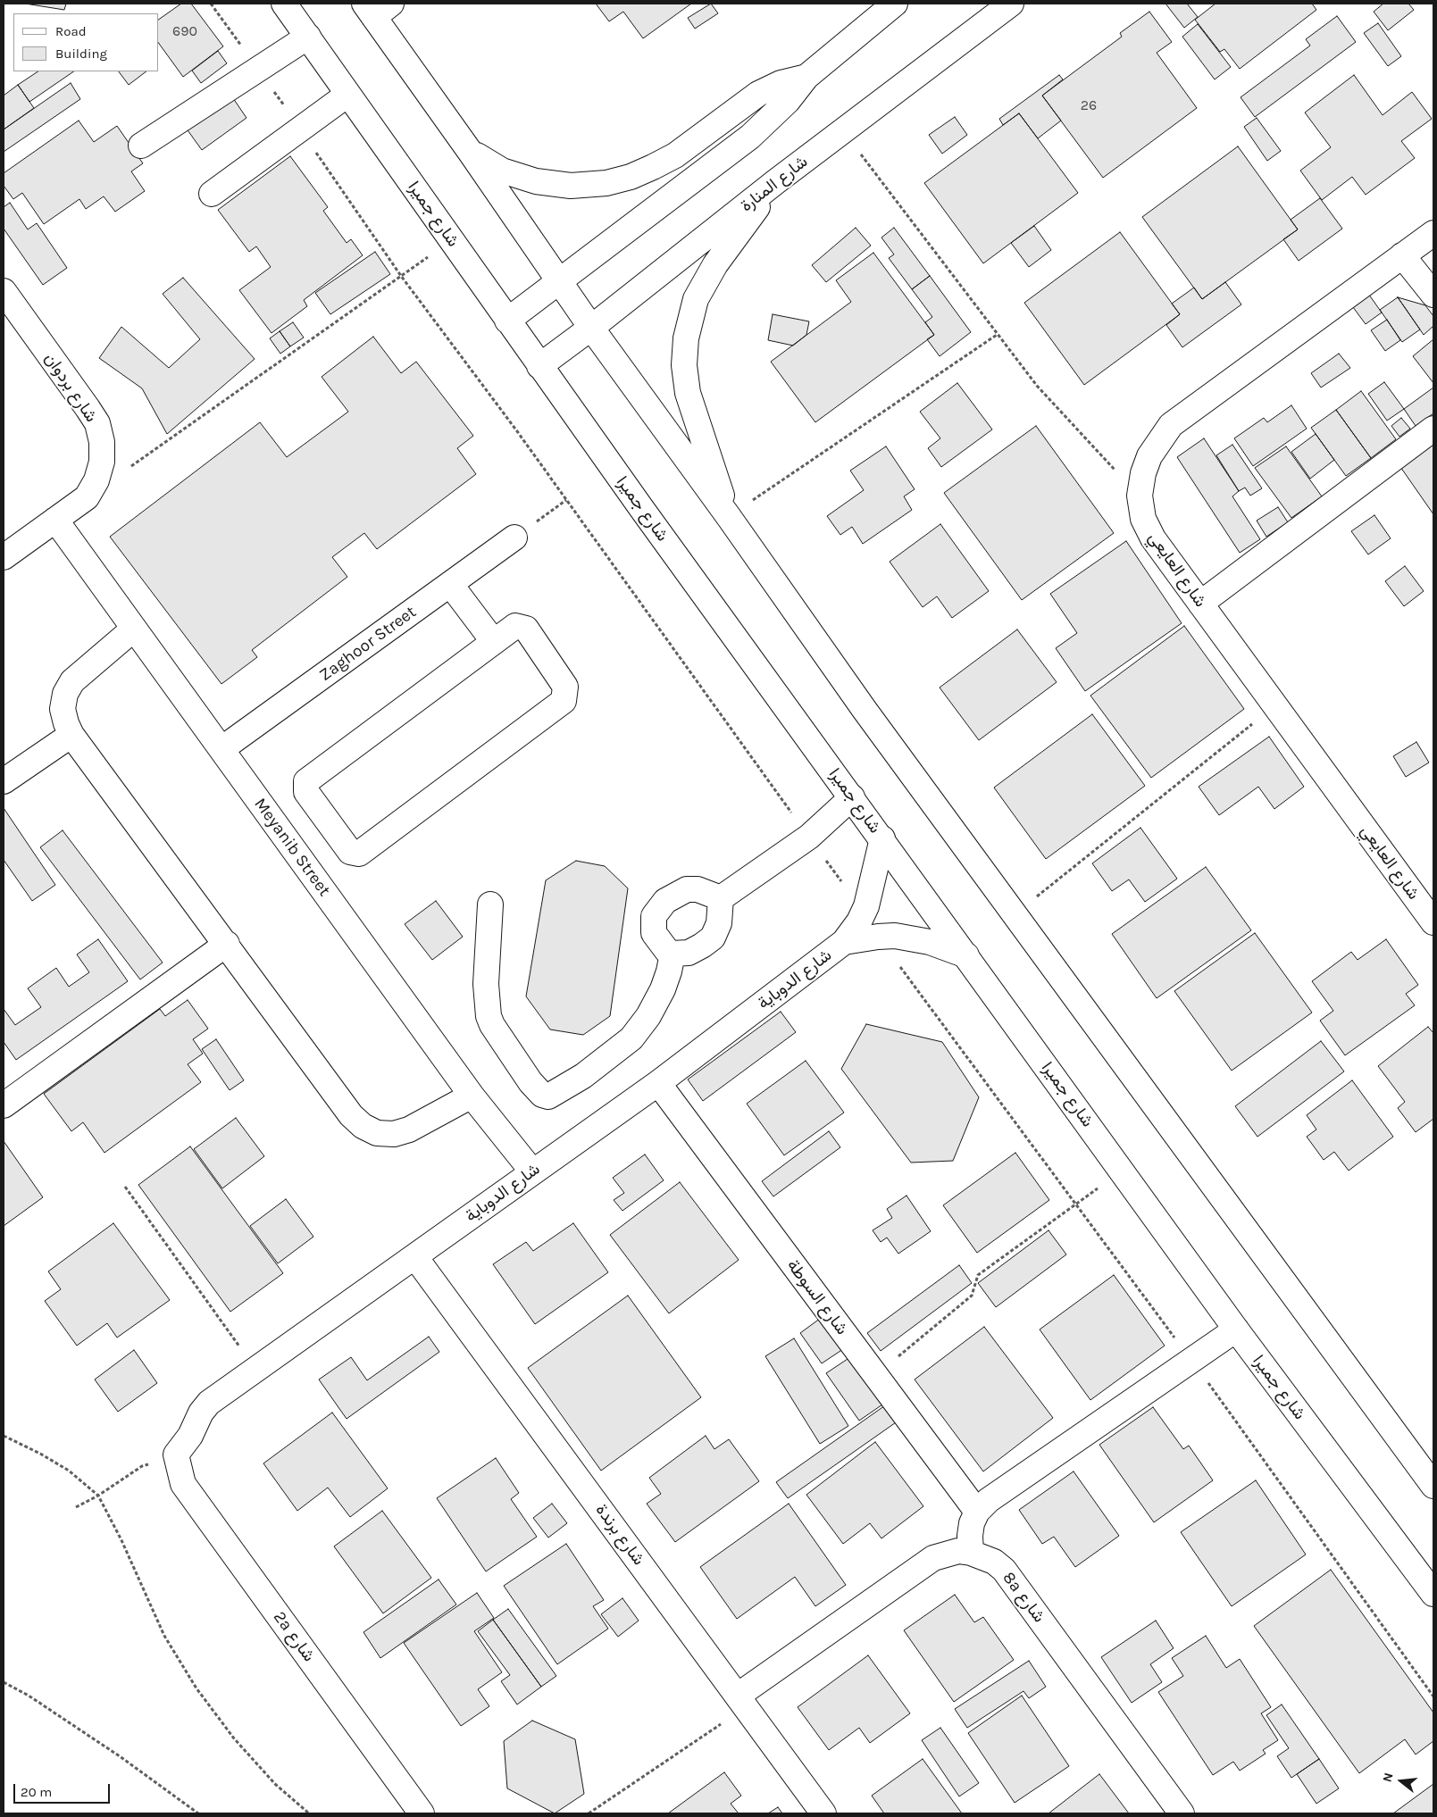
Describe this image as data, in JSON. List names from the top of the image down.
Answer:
{
  "streets": {
    "street": [
      "شارع المنارة",
      "شارع جميرا",
      "شارع بردوان",
      "شارع العايعي",
      "Zaghoor Street",
      "Meyanib Street",
      "شارع الدوباية",
      "شارع السوطة",
      "شارع برندة",
      "8a شارع",
      "2a شارع"
    ]
  },
  "crossings": [
    ["شارع المنارة", "شارع جميرا"],
    ["شارع جميرا", "شارع الدوباية"],
    ["شارع بردوان", "Meyanib Street"],
    ["Zaghoor Street", "Meyanib Street"],
    ["Meyanib Street", "شارع الدوباية"],
    ["شارع الدوباية", "شارع السوطة"],
    ["شارع الدوباية", "شارع برندة"],
    ["شارع الدوباية", "2a شارع"],
    ["شارع برندة", "8a شارع"]
  ],
  "house_numbers": ["690", "26"],
  "legend": ["Road", "Building"],
  "scale_bar": "20 m",
  "north": "left"
}
